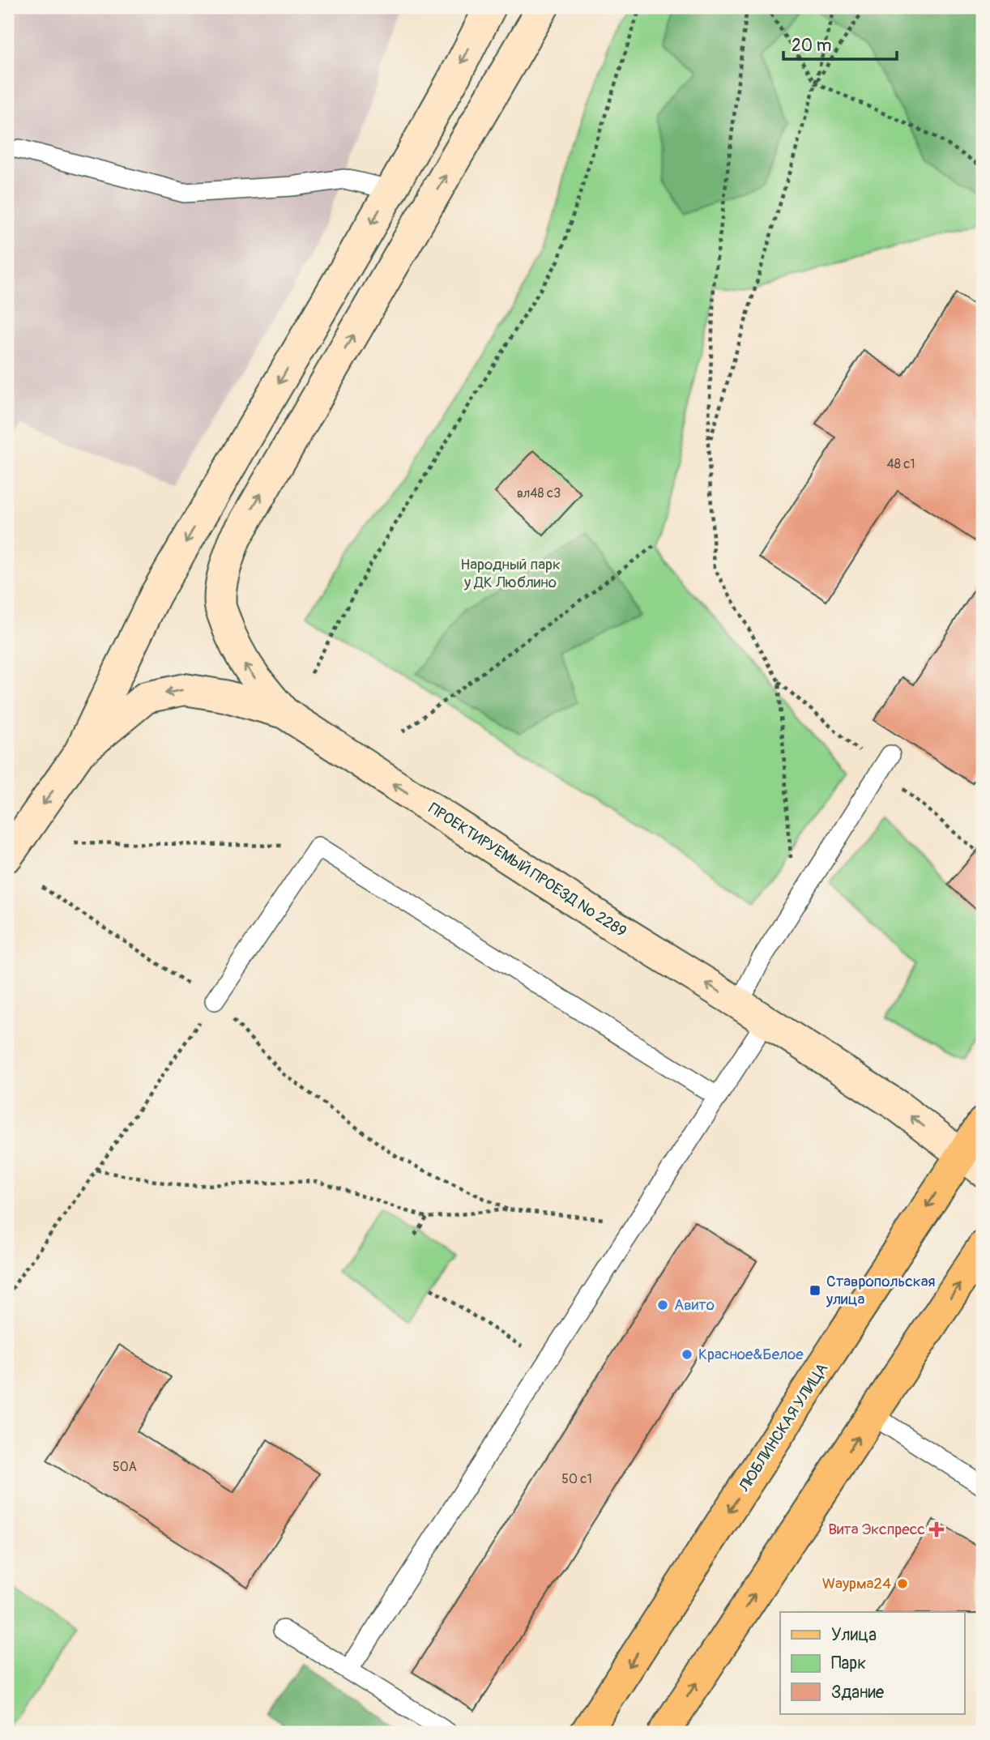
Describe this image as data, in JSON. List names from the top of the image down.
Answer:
{
  "streets": {
    "main road": ["ПРОЕКТИРУЕМЫЙ ПРОЕЗД № 2289", "ЛЮБЛИНСКАЯ УЛИЦА"]
  },
  "crossings": [
    ["ПРОЕКТИРУЕМЫЙ ПРОЕЗД № 2289", "ЛЮБЛИНСКАЯ УЛИЦА"]
  ],
  "one_way": ["ПРОЕКТИРУЕМЫЙ ПРОЕЗД № 2289"],
  "parks": ["Народный парк у ДК Люблино"],
  "places": {
    "transit": ["Ставропольская улица"],
    "other": ["Авито", "Красное&Белое", "Wаурма24"],
    "health": ["Вита Экспресс"]
  },
  "house_numbers": [
    "48 с1",
    "вл48 с3",
    "50А",
    "50 с1"
  ],
  "legend": ["Улица", "Парк", "Здание"],
  "scale_bar": "20 m"
}
